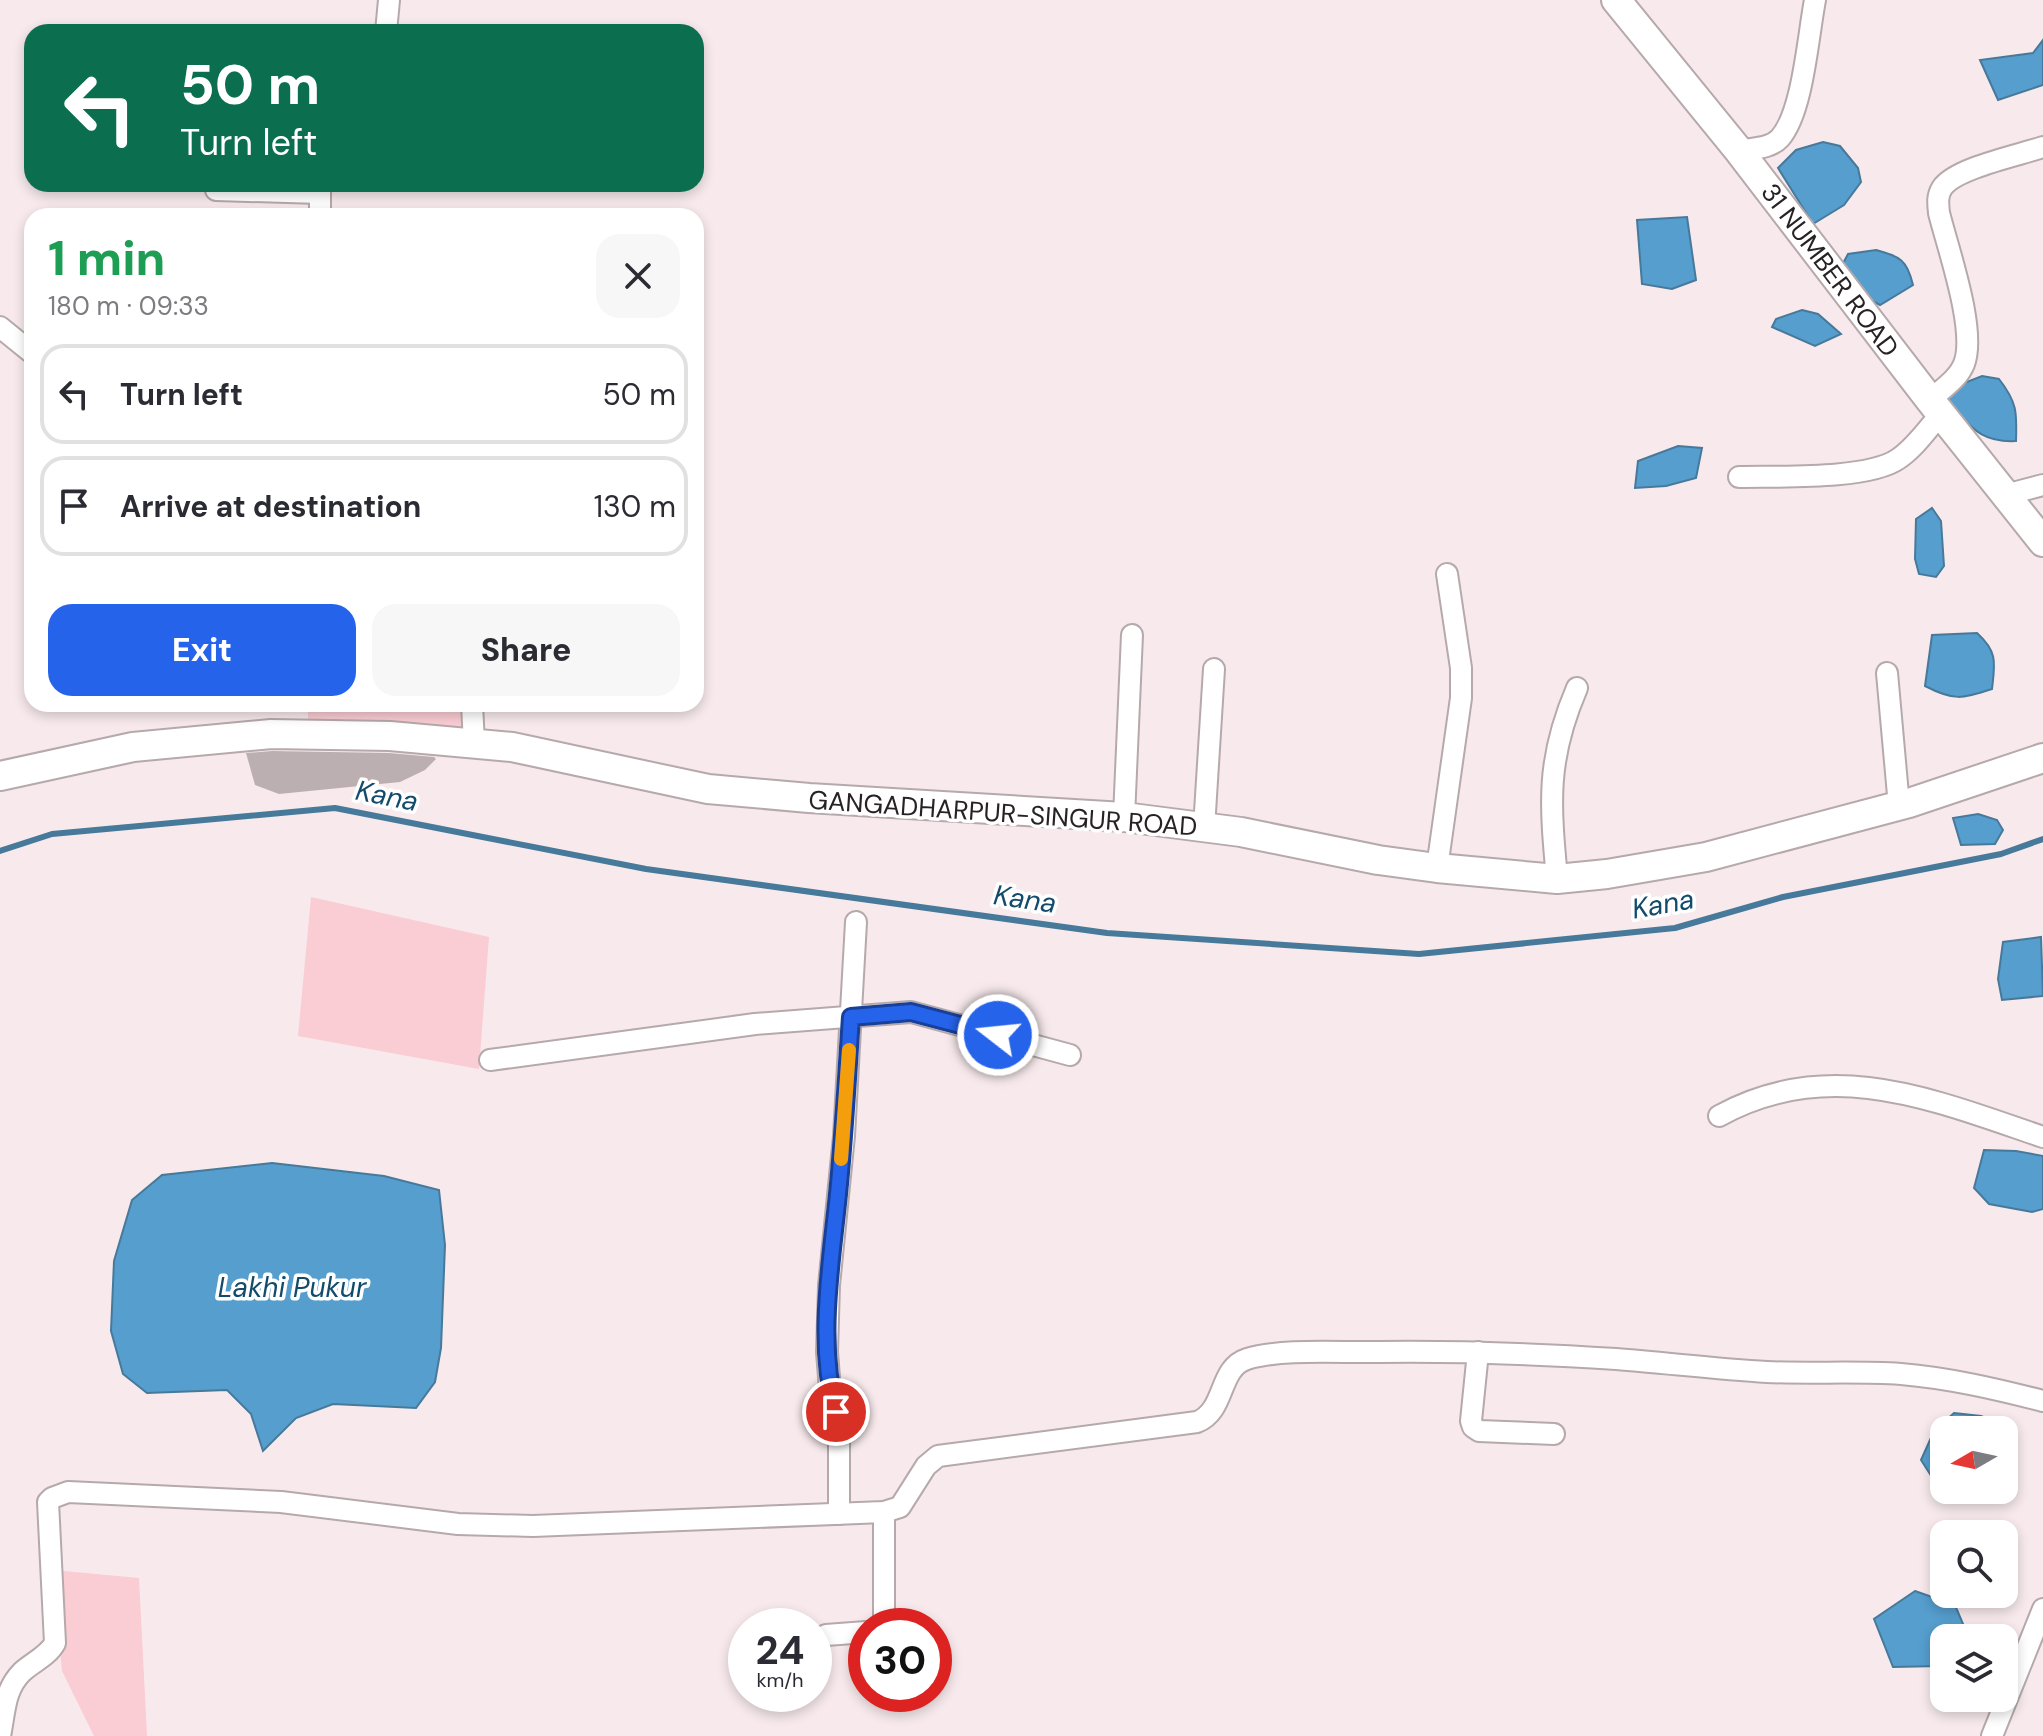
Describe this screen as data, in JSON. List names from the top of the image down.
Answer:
{
  "streets": {
    "street": ["31 NUMBER ROAD", "GANGADHARPUR-SINGUR ROAD"]
  },
  "water": ["Kana", "Lakhi Pukur"],
  "north": "left",
  "page": {
    "turn": ["50 m", "Turn left"],
    "heading": ["1 min", "180 m · 09:33"],
    "list": [
      {
        "name": "Turn left",
        "value": "50 m"
      },
      {
        "name": "Arrive at destination",
        "value": "130 m"
      }
    ],
    "buttons": ["Exit", "Share"],
    "speed": "24 km/h",
    "limit": "30"
  }
}
